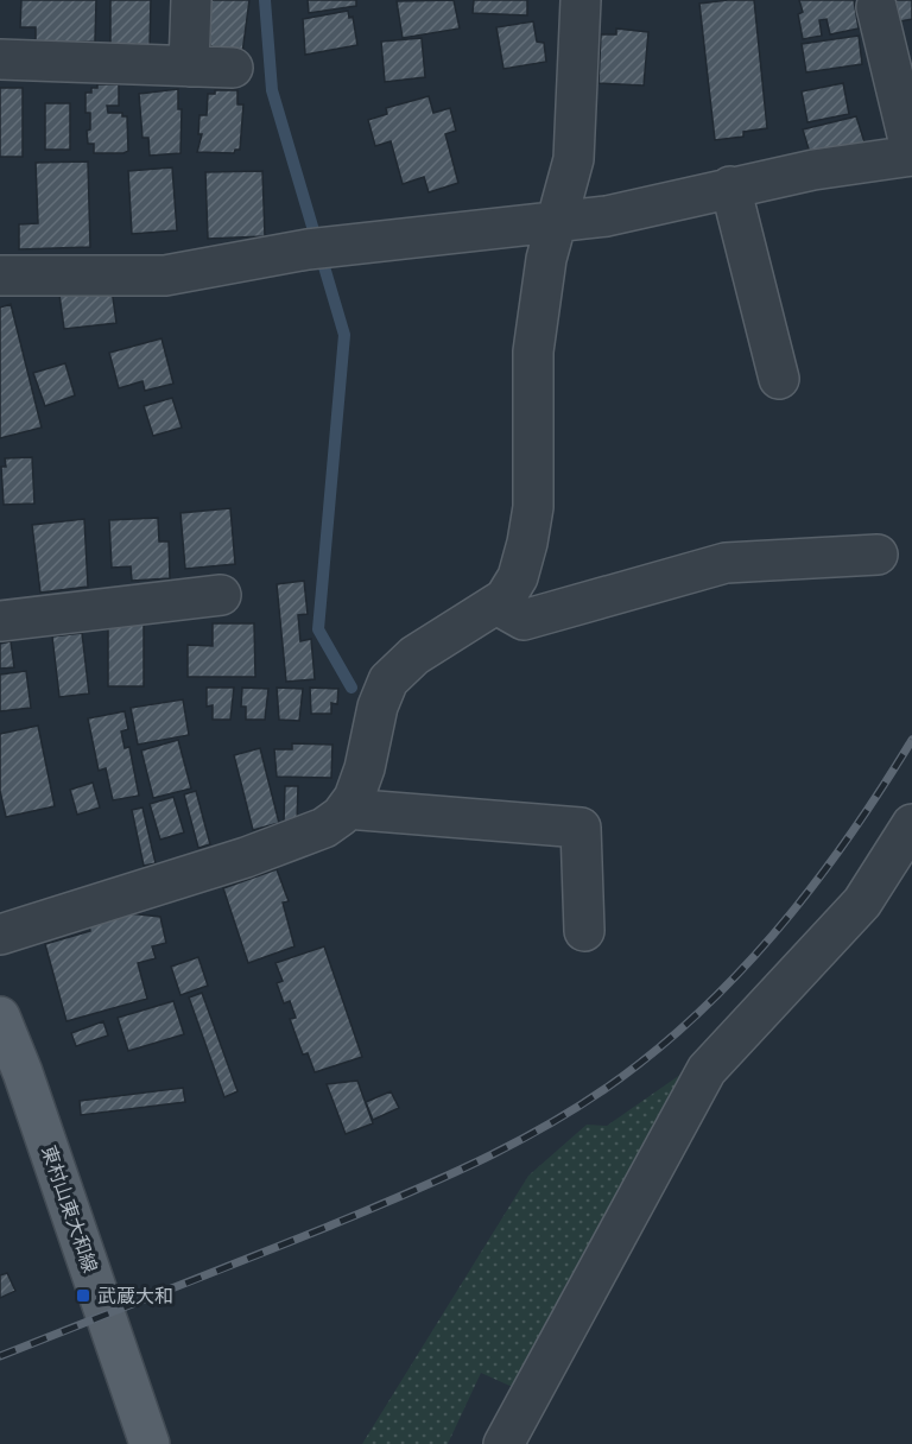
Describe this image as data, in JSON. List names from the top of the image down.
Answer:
{
  "streets": {
    "main road": ["東村山東大和線"]
  },
  "places": {
    "transit": ["武蔵大和"]
  }
}
